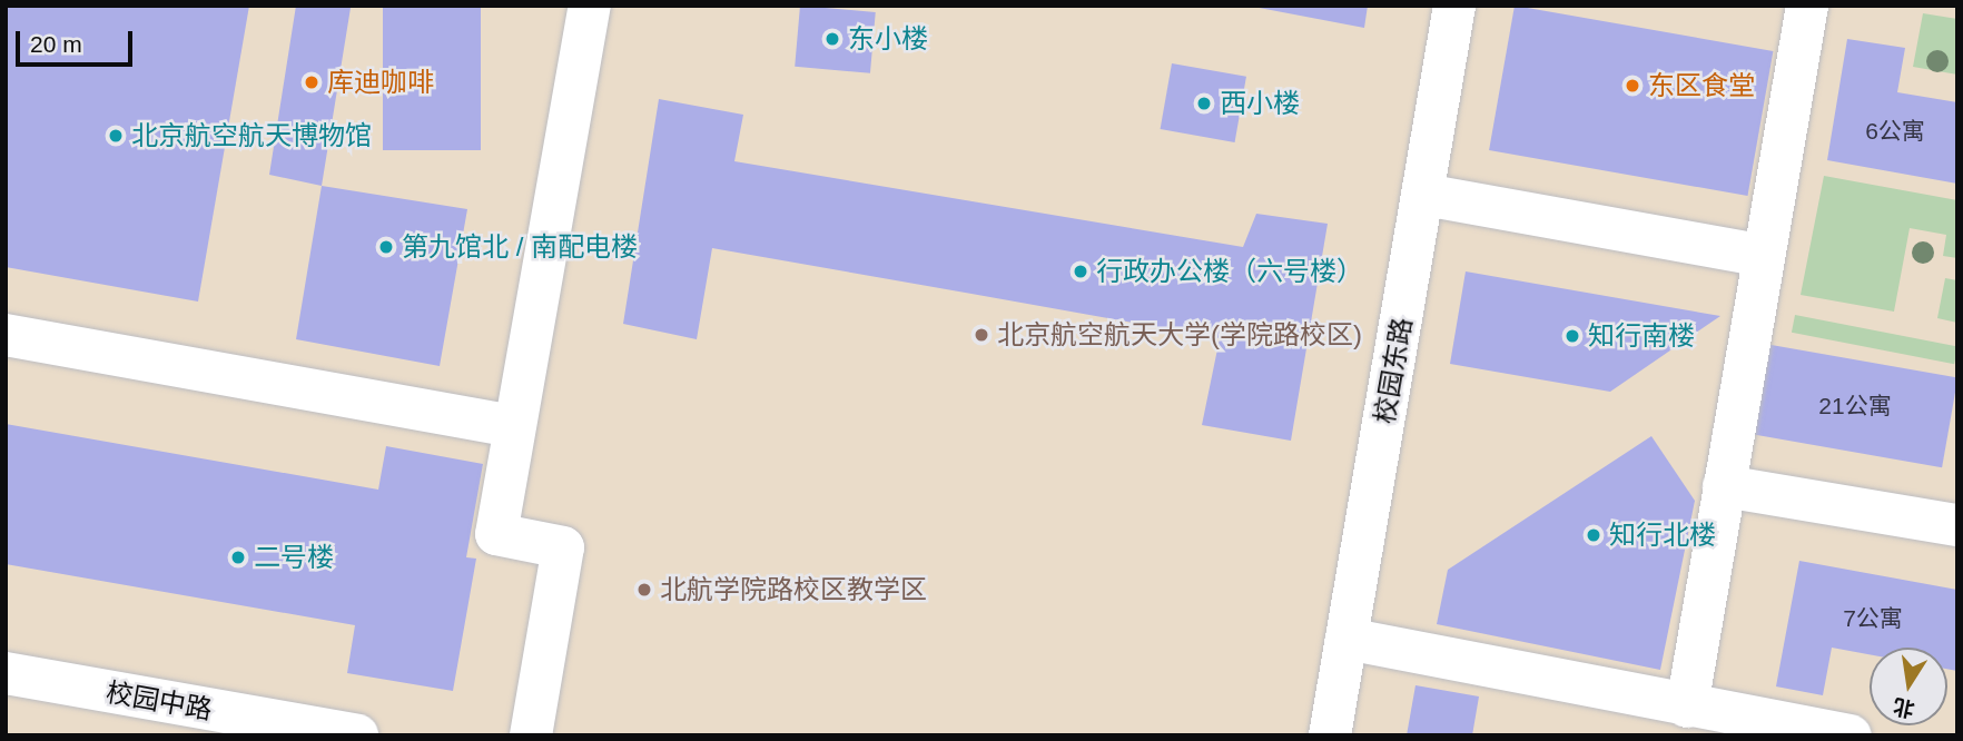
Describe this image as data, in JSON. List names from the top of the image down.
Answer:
{
  "streets": {
    "lane": ["校园东路", "校园中路"]
  },
  "places": [
    "东小楼",
    "库迪咖啡",
    "东区食堂",
    "西小楼",
    "北京航空航天博物馆",
    "第九馆北 / 南配电楼",
    "行政办公楼（六号楼）",
    "北京航空航天大学(学院路校区)",
    "知行南楼",
    "知行北楼",
    "二号楼",
    "北航学院路校区教学区"
  ],
  "house_numbers": ["6公寓", "21公寓", "7公寓"],
  "scale_bar": "20 m",
  "north": "bottom"
}
